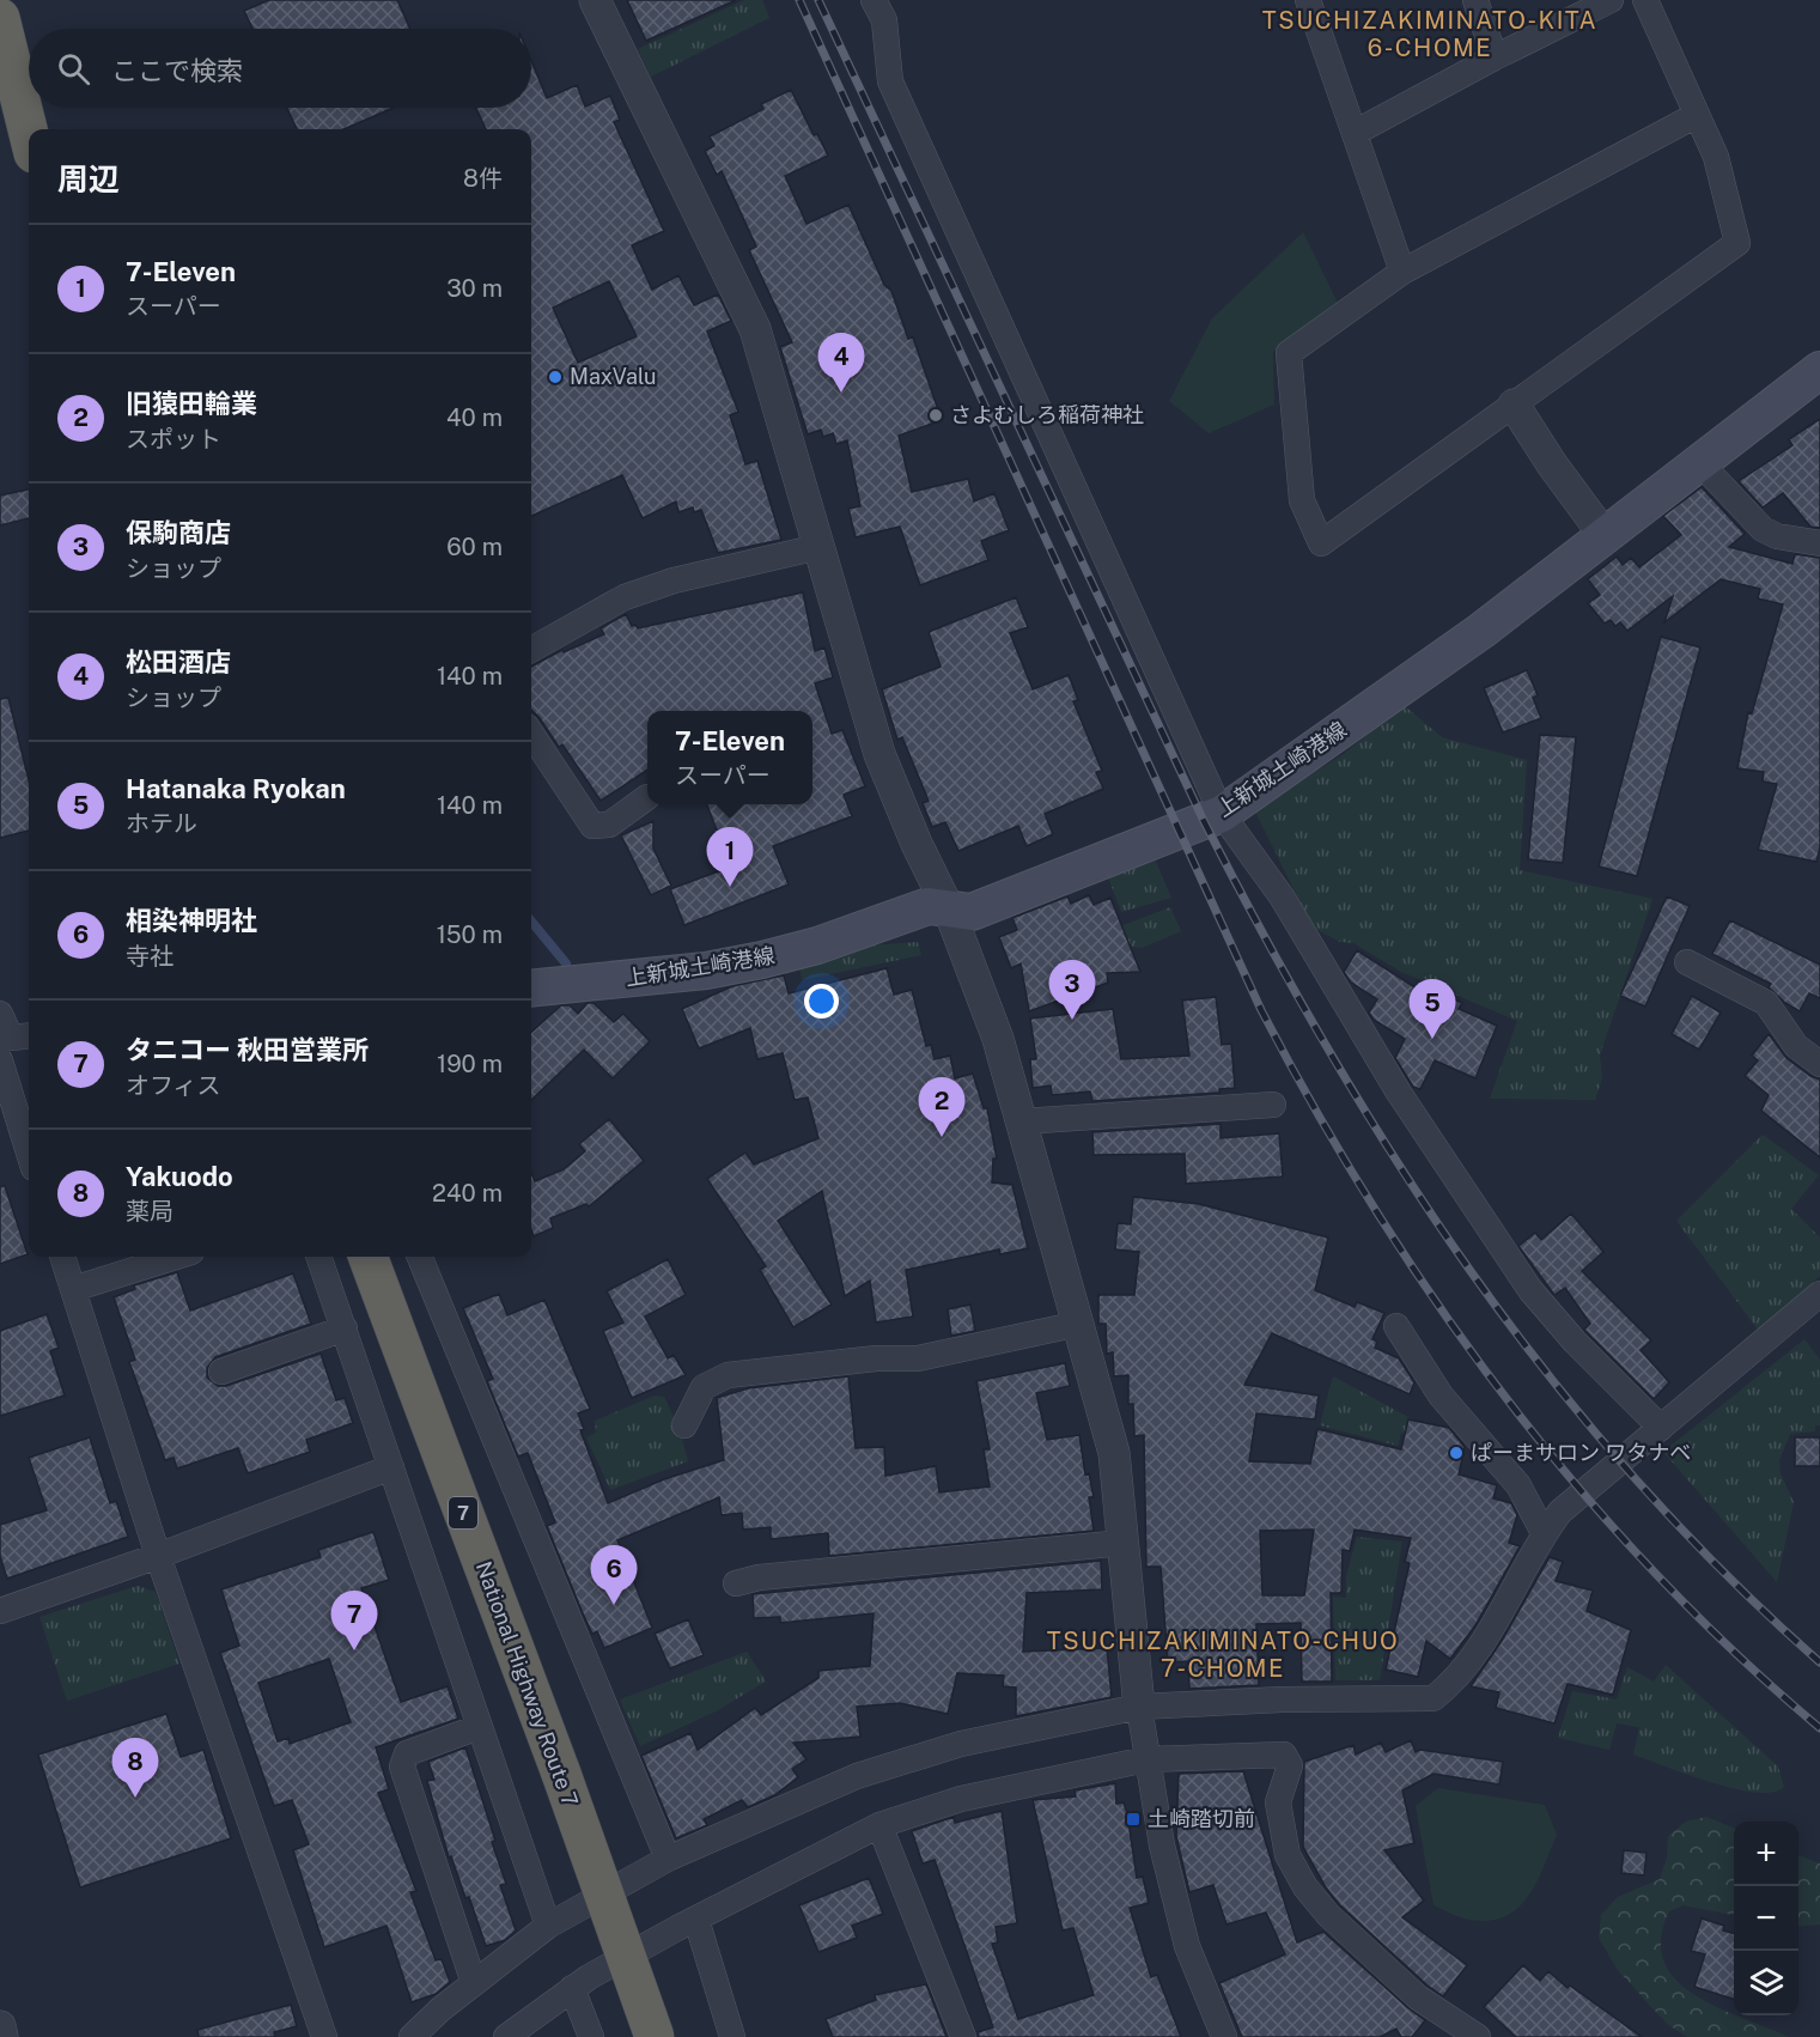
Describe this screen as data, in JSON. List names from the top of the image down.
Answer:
{
  "streets": {
    "highway": ["7", "National Highway Route 7"],
    "main road": ["上新城土崎港線"]
  },
  "districts": ["TSUCHIZAKIMINATO-KITA 6-CHOME", "TSUCHIZAKIMINATO-CHUO 7-CHOME"],
  "places": {
    "other": ["MaxValu", "さよむしろ稲荷神社", "ぱーまサロン ワタナベ"],
    "transit": ["土崎踏切前"]
  },
  "page": {
    "search": "ここで検索",
    "heading": ["周辺", "8件"],
    "list": [
      {
        "mark": "1",
        "name": "7-Eleven",
        "note": "スーパー",
        "value": "30 m"
      },
      {
        "mark": "2",
        "name": "旧猿田輪業",
        "note": "スポット",
        "value": "40 m"
      },
      {
        "mark": "3",
        "name": "保駒商店",
        "note": "ショップ",
        "value": "60 m"
      },
      {
        "mark": "4",
        "name": "松田酒店",
        "note": "ショップ",
        "value": "140 m"
      },
      {
        "mark": "5",
        "name": "Hatanaka Ryokan",
        "note": "ホテル",
        "value": "140 m"
      },
      {
        "mark": "6",
        "name": "相染神明社",
        "note": "寺社",
        "value": "150 m"
      },
      {
        "mark": "7",
        "name": "タニコー 秋田営業所",
        "note": "オフィス",
        "value": "190 m"
      },
      {
        "mark": "8",
        "name": "Yakuodo",
        "note": "薬局",
        "value": "240 m"
      }
    ],
    "pins": [
      "4",
      "1",
      "3",
      "5",
      "2",
      "6",
      "7",
      "8"
    ],
    "popup": ["7-Eleven", "スーパー"],
    "map_buttons": ["+", "−"]
  }
}
